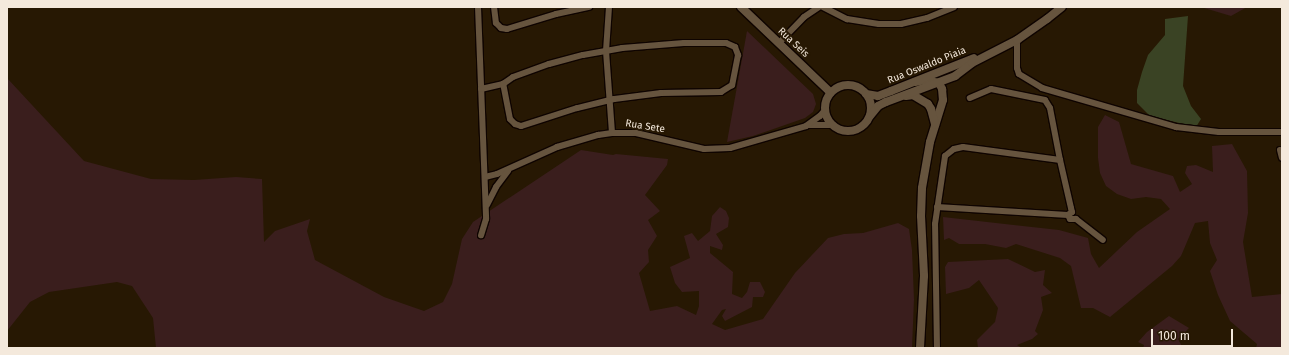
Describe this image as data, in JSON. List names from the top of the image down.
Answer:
{
  "streets": {
    "street": ["Rua Seis", "Rua Oswaldo Piaia", "Rua Sete"]
  },
  "crossings": [
    ["Rua Seis", "Rua Oswaldo Piaia"],
    ["Rua Seis", "Rua Sete"],
    ["Rua Oswaldo Piaia", "Rua Sete"]
  ],
  "scale_bar": "100 m"
}
